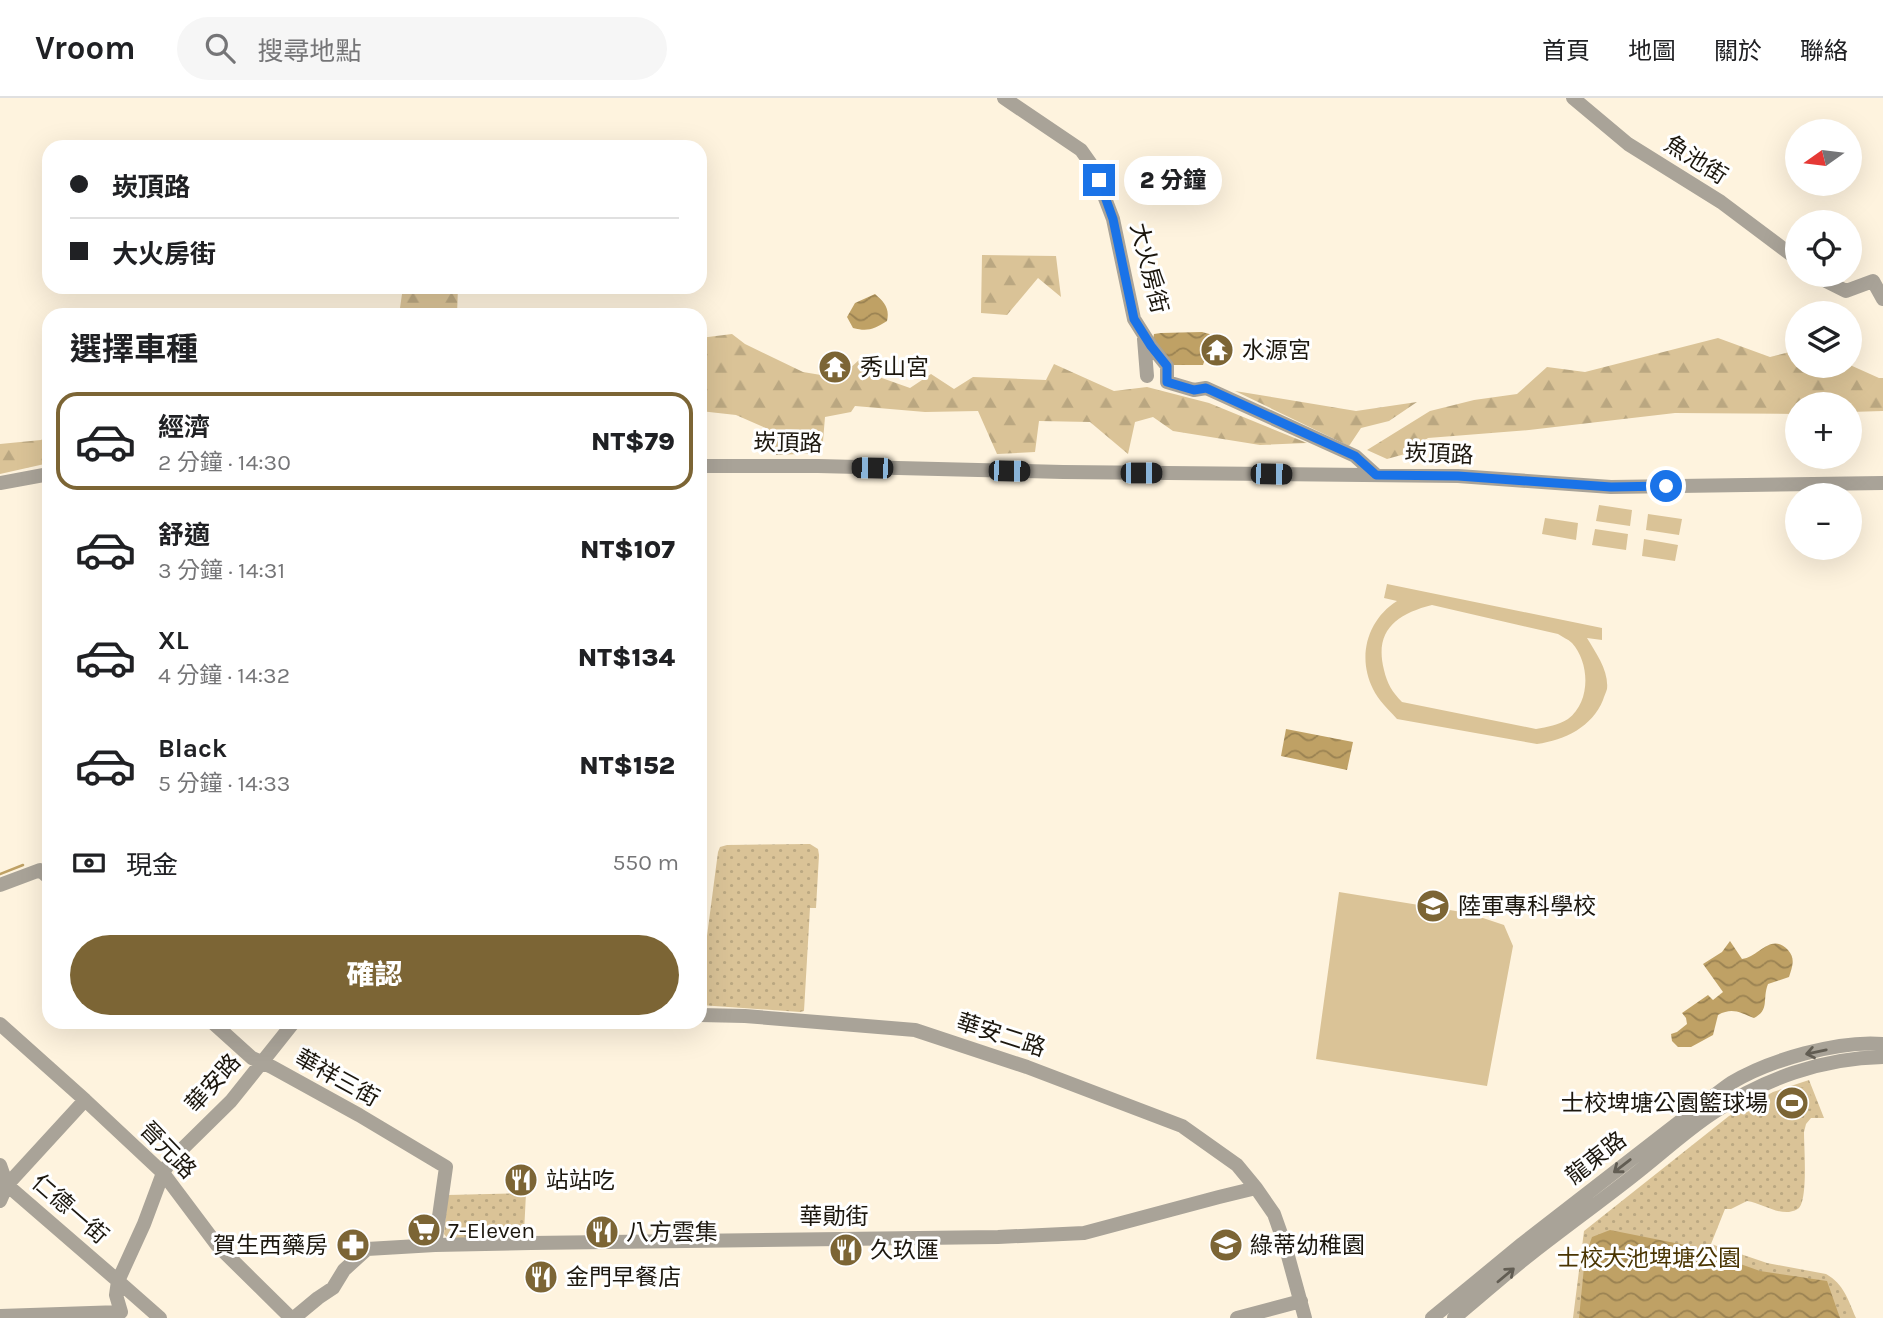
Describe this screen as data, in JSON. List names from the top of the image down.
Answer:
{
  "streets": {
    "street": [
      "魚池街",
      "大火房街",
      "崁頂路",
      "華安二路",
      "華祥三街",
      "華安路",
      "晉元路",
      "龍東路",
      "仁德一街",
      "華勛街"
    ]
  },
  "crossings": [
    ["大火房街", "崁頂路"],
    ["華安二路", "華勛街"],
    ["華祥三街", "華安路"],
    ["華祥三街", "華勛街"],
    ["華安路", "晉元路"],
    ["華安路", "仁德一街"],
    ["晉元路", "仁德一街"],
    ["晉元路", "華勛街"]
  ],
  "parks": ["士校大池埤塘公園"],
  "places": {
    "temple": ["水源宮", "秀山宮"],
    "school or university": ["陸軍專科學校", "綠蒂幼稚園"],
    "sports": ["士校埤塘公園籃球場"],
    "restaurant": [
      "站站吃",
      "八方雲集",
      "久玖匯",
      "金門早餐店"
    ],
    "supermarket": ["7-Eleven"],
    "pharmacy": ["賀生西藥房"]
  },
  "north": "left",
  "page": {
    "header": "Vroom",
    "search": "搜尋地點",
    "nav": [
      "首頁",
      "地圖",
      "關於",
      "聯絡"
    ],
    "map_buttons": ["+", "−"],
    "banner": ["崁頂路", "大火房街"],
    "bubble": "2 分鐘",
    "heading": "選擇車種",
    "list": [
      {
        "name": "經濟",
        "note": "2 分鐘 · 14:30",
        "value": "NT$79"
      },
      {
        "name": "舒適",
        "note": "3 分鐘 · 14:31",
        "value": "NT$107"
      },
      {
        "name": "XL",
        "note": "4 分鐘 · 14:32",
        "value": "NT$134"
      },
      {
        "name": "Black",
        "note": "5 分鐘 · 14:33",
        "value": "NT$152"
      }
    ],
    "pay": ["現金", "550 m"],
    "buttons": "確認"
  }
}
